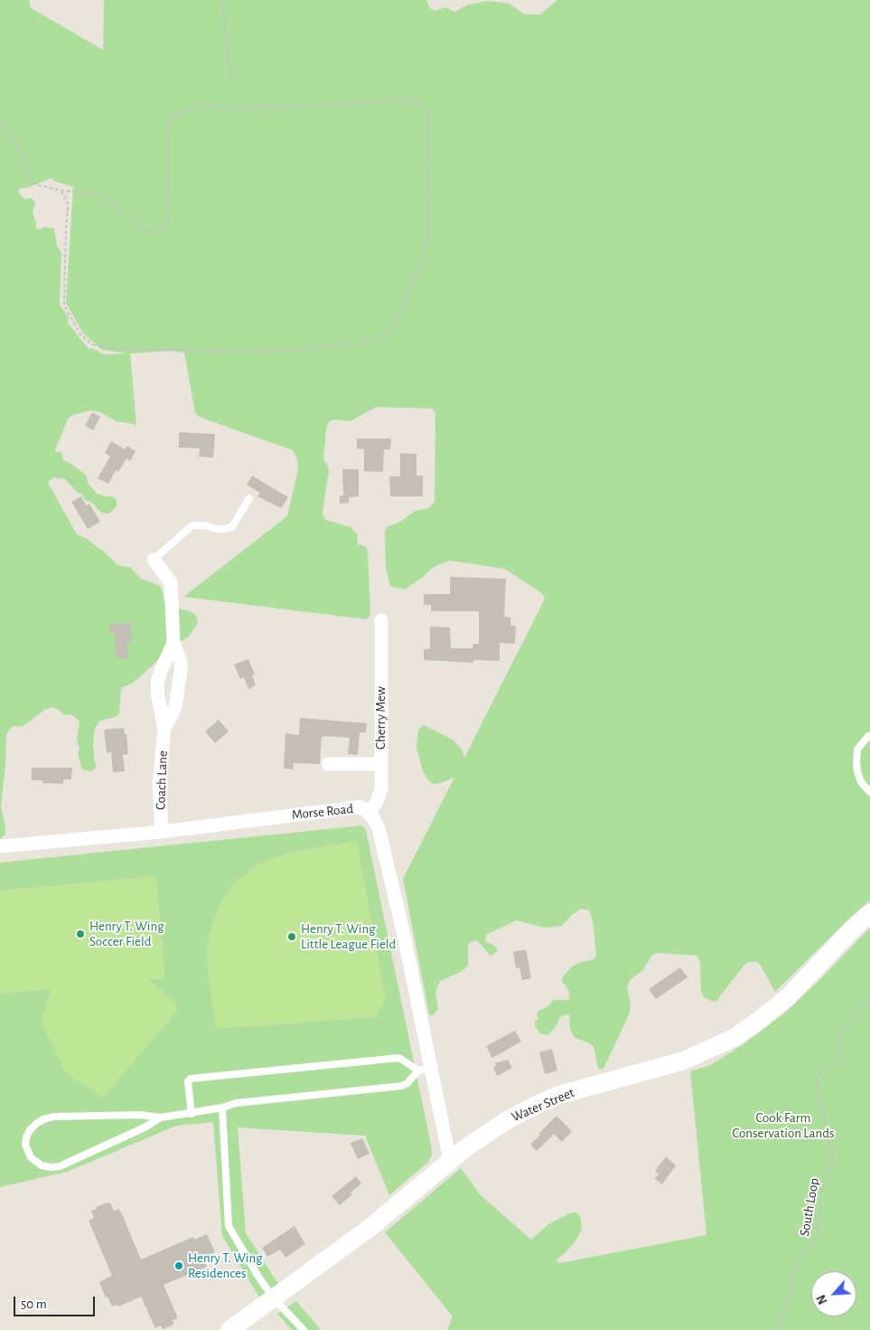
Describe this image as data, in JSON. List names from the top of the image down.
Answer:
{
  "streets": {
    "main road": ["Water Street"],
    "street": ["Cherry Mew", "Coach Lane", "Morse Road"],
    "path": ["South Loop"]
  },
  "crossings": [
    ["Cherry Mew", "Morse Road"],
    ["Coach Lane", "Morse Road"],
    ["Morse Road", "Water Street"]
  ],
  "parks": ["Cook Farm Conservation Lands"],
  "places": ["Henry T. Wing Soccer Field", "Henry T. Wing Little League Field", "Henry T. Wing Residences"],
  "scale_bar": "50 m",
  "north": "bottom left"
}
